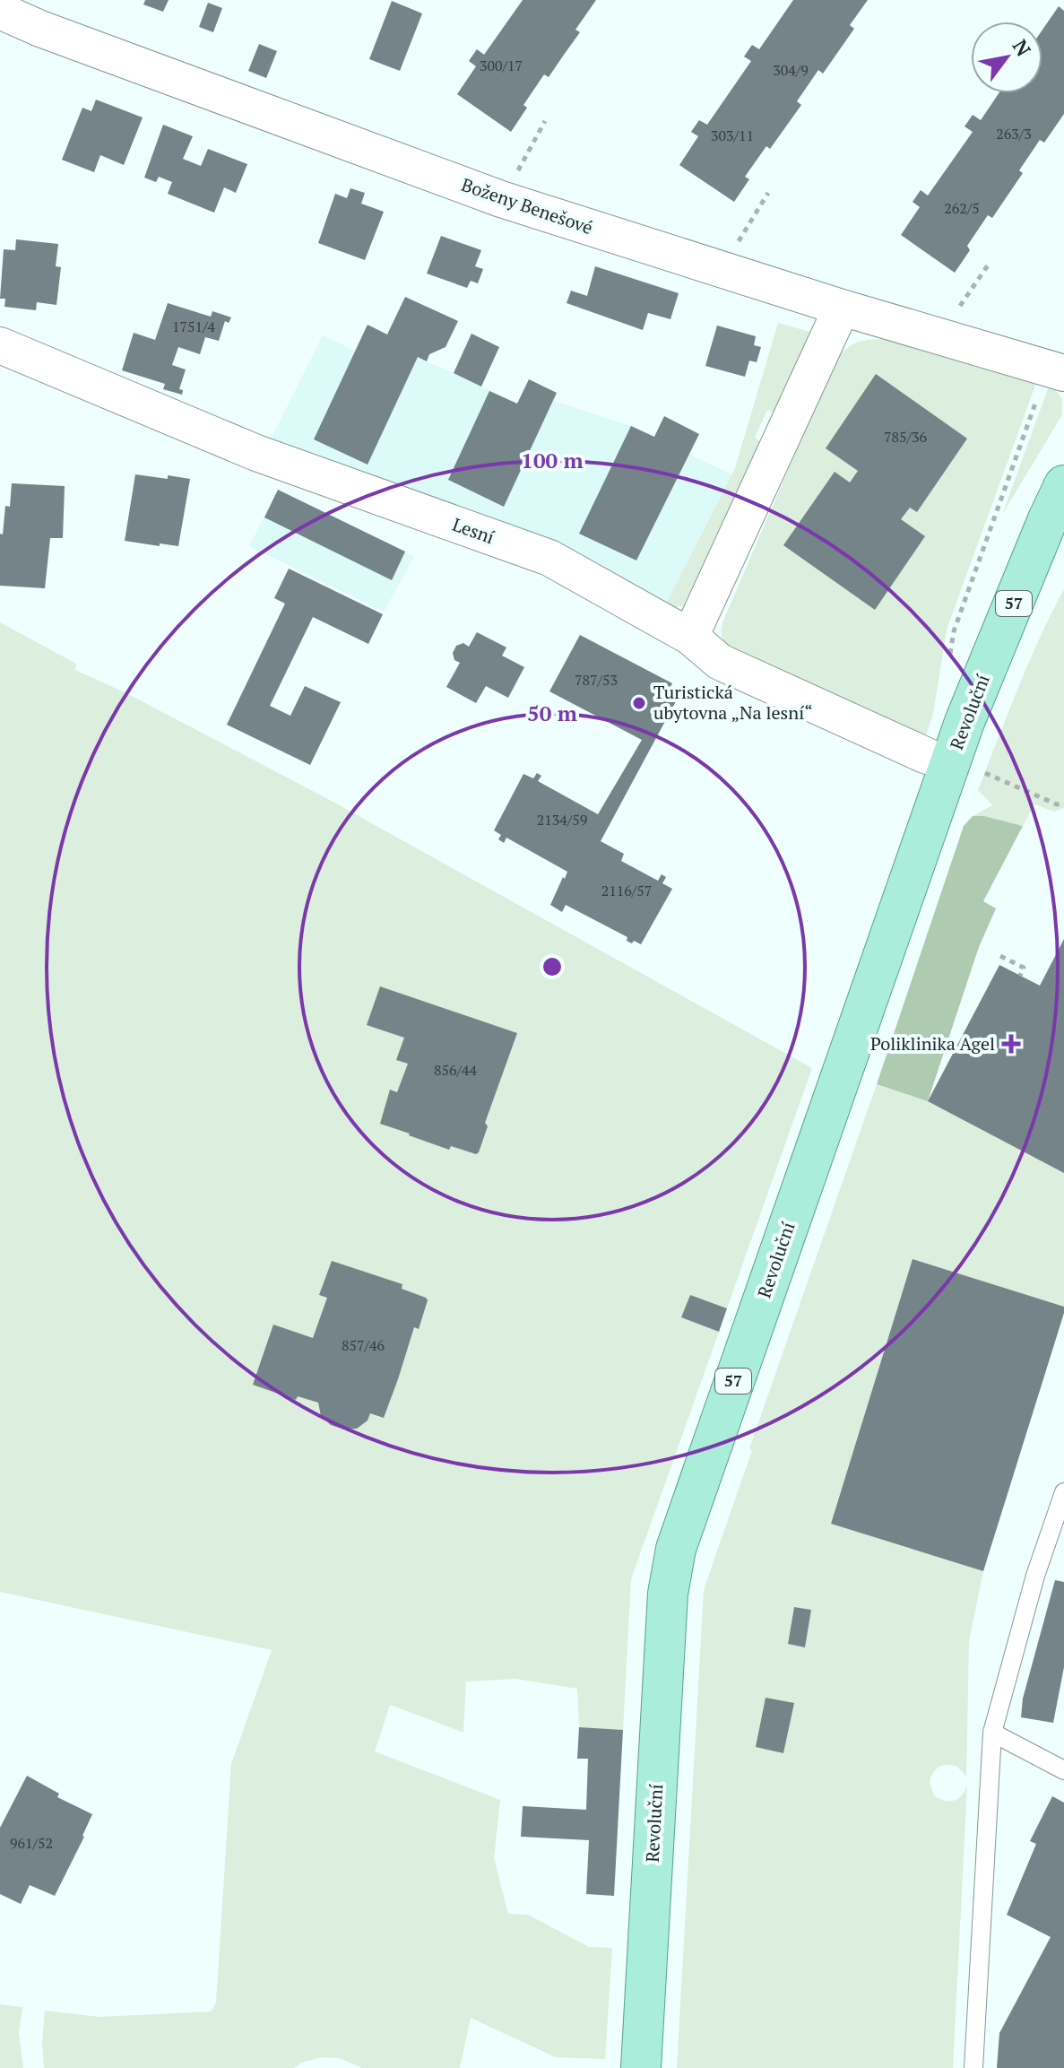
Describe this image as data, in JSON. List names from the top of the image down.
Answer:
{
  "streets": {
    "main road": ["57", "Revoluční"],
    "street": ["Boženy Benešové", "Lesní"]
  },
  "places": {
    "other": ["Turistická ubytovna „Na lesní“"],
    "health": ["Poliklinika Agel"]
  },
  "house_numbers": [
    "300/17",
    "304/9",
    "263/3",
    "303/11",
    "262/5",
    "1751/4",
    "785/36",
    "787/53",
    "2134/59",
    "2116/57",
    "856/44",
    "857/46",
    "961/52"
  ],
  "north": "top right",
  "rings": ["100 m", "50 m"]
}
